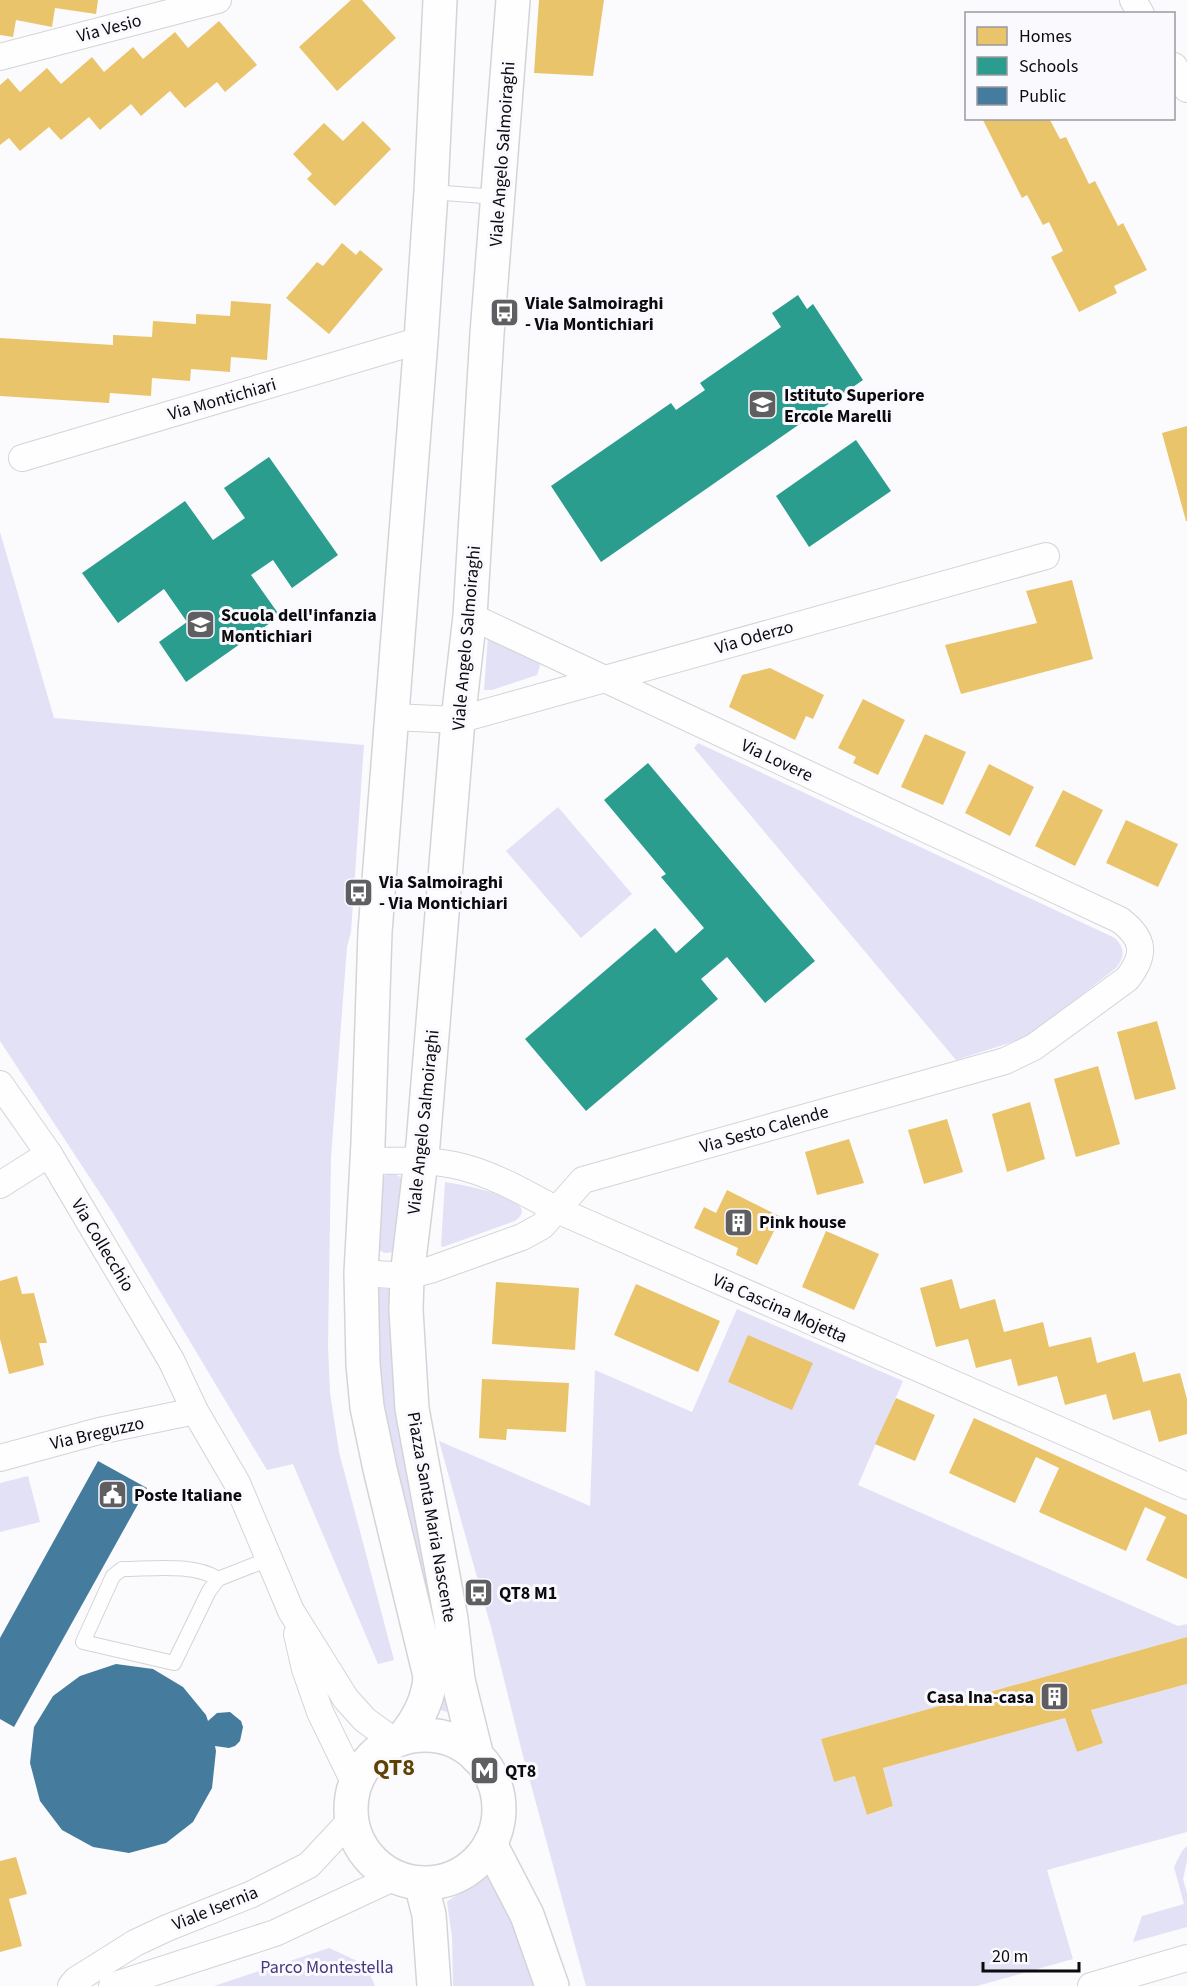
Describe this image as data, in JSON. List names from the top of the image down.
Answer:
{
  "streets": {
    "street": [
      "Via Vesio",
      "Viale Angelo Salmoiraghi",
      "Via Montichiari",
      "Via Oderzo",
      "Via Lovere",
      "Via Sesto Calende",
      "Via Collecchio",
      "Via Cascina Mojetta",
      "Via Breguzzo",
      "Piazza Santa Maria Nascente",
      "Viale Isernia"
    ]
  },
  "crossings": [
    ["Viale Angelo Salmoiraghi", "Via Sesto Calende"],
    ["Viale Angelo Salmoiraghi", "Via Cascina Mojetta"],
    ["Viale Angelo Salmoiraghi", "Piazza Santa Maria Nascente"],
    ["Via Oderzo", "Via Lovere"],
    ["Via Lovere", "Via Sesto Calende"],
    ["Via Sesto Calende", "Via Cascina Mojetta"],
    ["Via Sesto Calende", "Piazza Santa Maria Nascente"],
    ["Via Collecchio", "Via Breguzzo"],
    ["Piazza Santa Maria Nascente", "Viale Isernia"]
  ],
  "districts": ["QT8"],
  "parks": ["Parco Montestella"],
  "places": {
    "bus stop": ["Viale Salmoiraghi - Via Montichiari", "Via Salmoiraghi - Via Montichiari", "QT8 M1"],
    "school or university": ["Istituto Superiore Ercole Marelli", "Scuola dell'infanzia Montichiari"],
    "building": ["Pink house", "Casa Ina-casa"],
    "public building": ["Poste Italiane"],
    "metro station": ["QT8"]
  },
  "legend": ["Homes", "Schools", "Public"],
  "scale_bar": "20 m"
}
